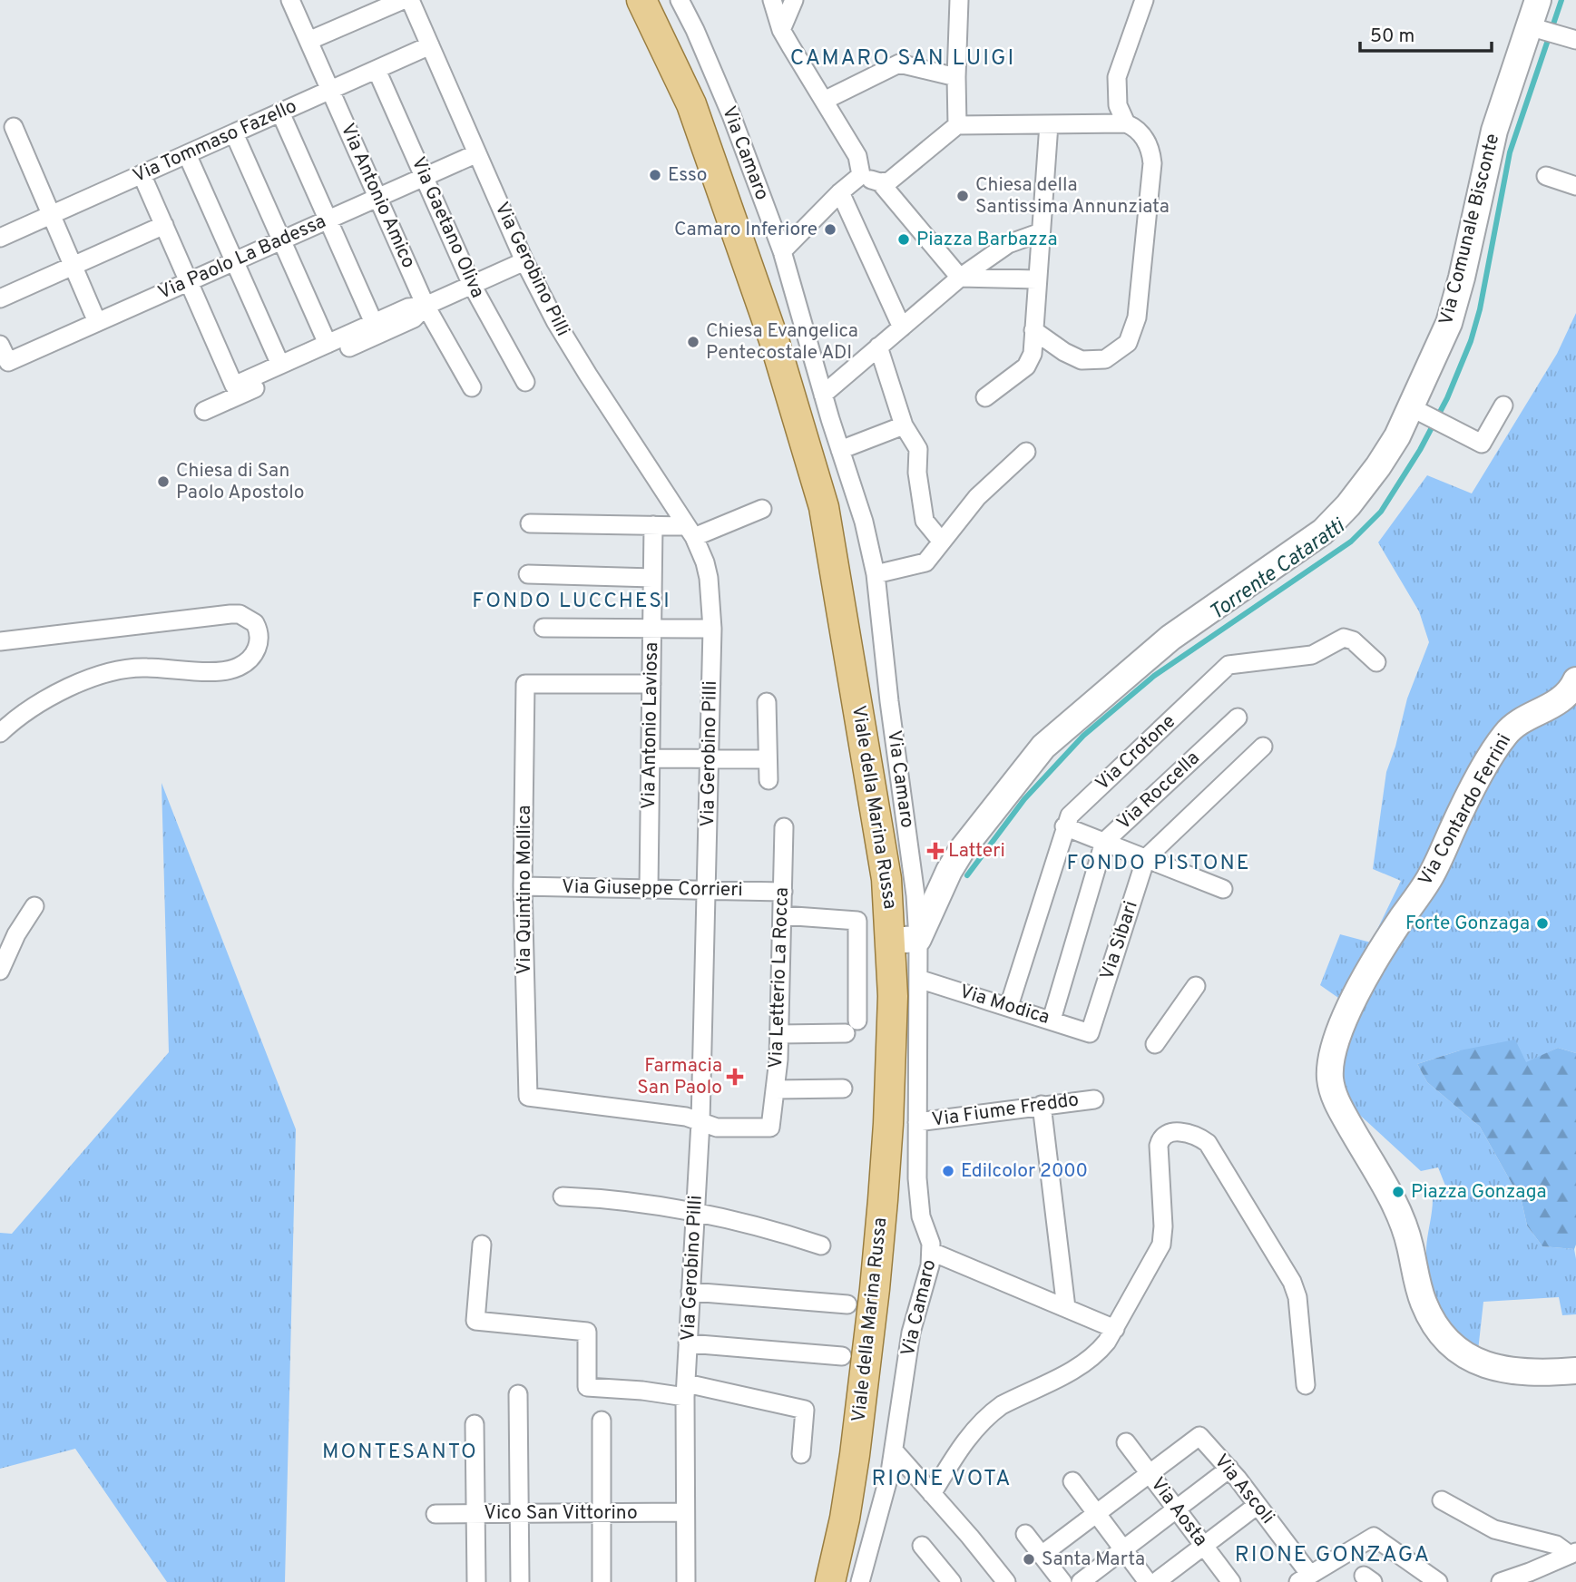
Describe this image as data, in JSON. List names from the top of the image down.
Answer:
{
  "streets": {
    "main road": ["Viale della Marina Russa"],
    "street": [
      "Via Tommaso Fazello",
      "Via Camaro",
      "Via Antonio Amico",
      "Via Gaetano Oliva",
      "Via Comunale Bisconte",
      "Via Paolo La Badessa",
      "Via Gerobino Pilli",
      "Via Antonio Laviosa",
      "Via Crotone",
      "Via Roccella",
      "Via Contardo Ferrini",
      "Via Giuseppe Corrieri",
      "Via Quintino Mollica",
      "Via Sibari",
      "Via Letterio La Rocca",
      "Via Modica",
      "Via Fiume Freddo",
      "Via Ascoli",
      "Via Aosta",
      "Vico San Vittorino"
    ]
  },
  "crossings": [
    ["Via Tommaso Fazello", "Via Antonio Amico"],
    ["Via Tommaso Fazello", "Via Gaetano Oliva"],
    ["Via Tommaso Fazello", "Via Gerobino Pilli"],
    ["Via Camaro", "Via Comunale Bisconte"],
    ["Via Camaro", "Viale della Marina Russa"],
    ["Via Camaro", "Via Modica"],
    ["Via Camaro", "Via Fiume Freddo"],
    ["Via Antonio Amico", "Via Paolo La Badessa"],
    ["Via Gaetano Oliva", "Via Paolo La Badessa"],
    ["Via Comunale Bisconte", "Viale della Marina Russa"],
    ["Via Paolo La Badessa", "Via Gerobino Pilli"],
    ["Via Gerobino Pilli", "Via Giuseppe Corrieri"],
    ["Via Gerobino Pilli", "Via Quintino Mollica"],
    ["Via Gerobino Pilli", "Via Letterio La Rocca"],
    ["Via Gerobino Pilli", "Vico San Vittorino"],
    ["Via Antonio Laviosa", "Via Giuseppe Corrieri"],
    ["Via Antonio Laviosa", "Via Quintino Mollica"],
    ["Via Crotone", "Via Modica"],
    ["Via Roccella", "Via Modica"],
    ["Via Giuseppe Corrieri", "Via Quintino Mollica"],
    ["Via Giuseppe Corrieri", "Via Letterio La Rocca"],
    ["Via Quintino Mollica", "Via Letterio La Rocca"],
    ["Via Sibari", "Via Modica"],
    ["Via Ascoli", "Via Aosta"]
  ],
  "districts": [
    "CAMARO SAN LUIGI",
    "FONDO LUCCHESI",
    "FONDO PISTONE",
    "MONTESANTO",
    "RIONE VOTA",
    "RIONE GONZAGA"
  ],
  "water": ["Torrente Cataratti"],
  "places": {
    "other": [
      "Esso",
      "Chiesa della Santissima Annunziata",
      "Camaro Inferiore",
      "Piazza Barbazza",
      "Chiesa Evangelica Pentecostale ADI",
      "Chiesa di San Paolo Apostolo",
      "Forte Gonzaga",
      "Edilcolor 2000",
      "Piazza Gonzaga",
      "Santa Marta"
    ],
    "health": ["Latteri", "Farmacia San Paolo"]
  },
  "scale_bar": "50 m"
}
